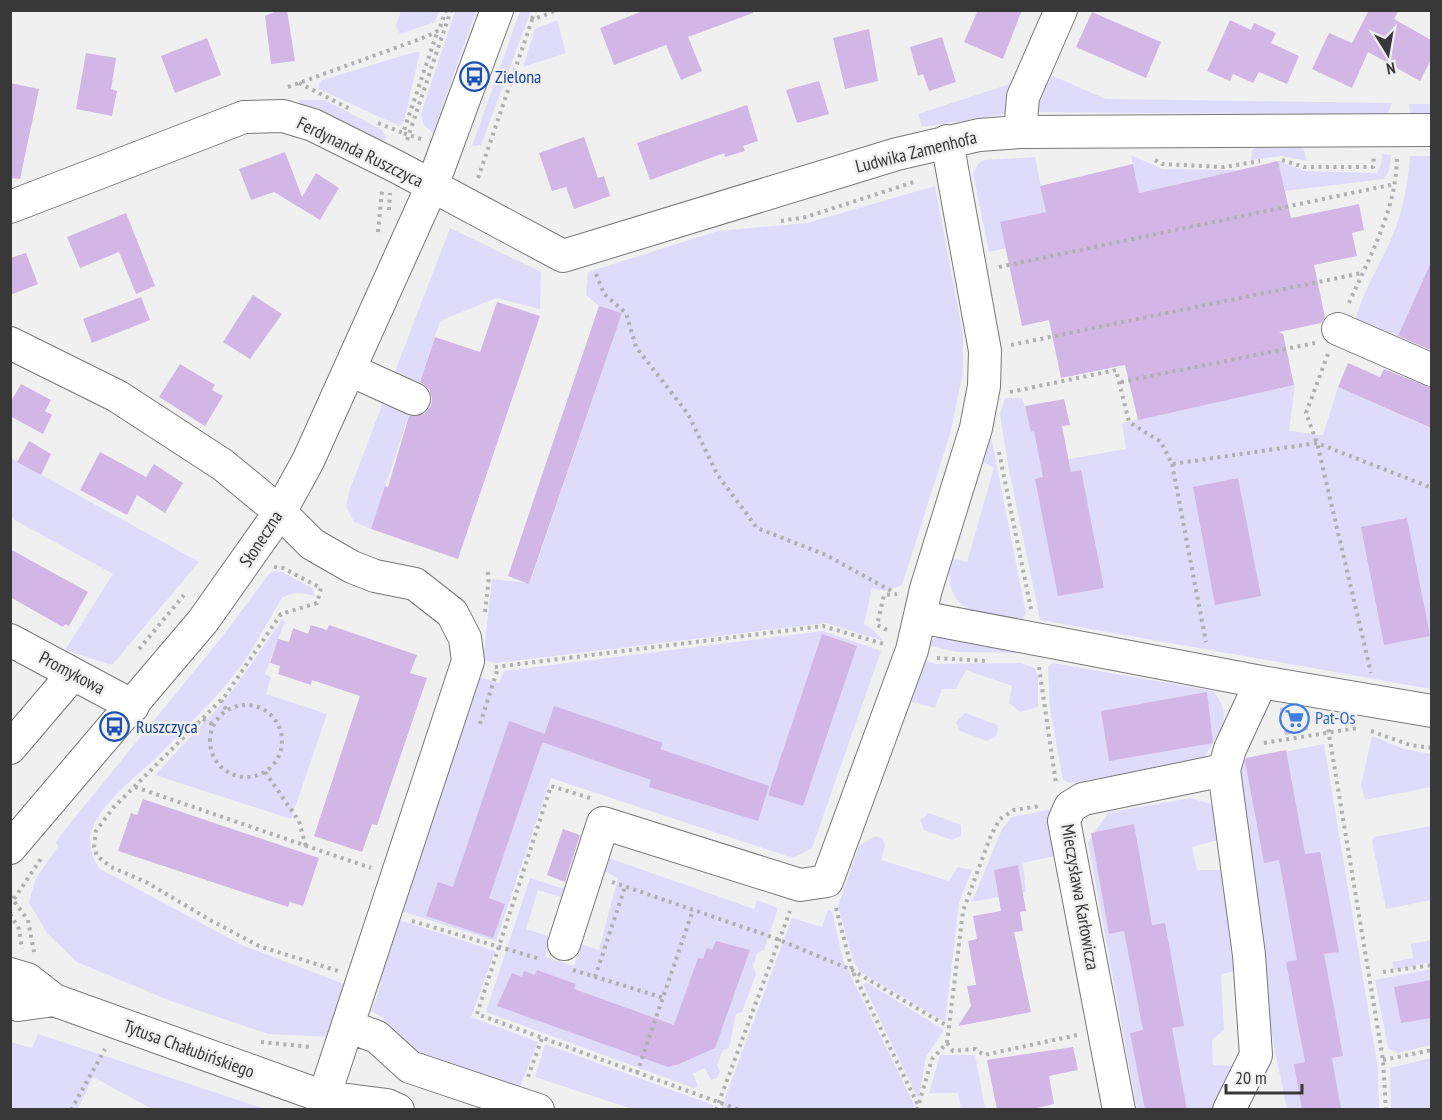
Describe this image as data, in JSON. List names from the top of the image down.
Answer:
{
  "streets": {
    "street": [
      "Ferdynanda Ruszczyca",
      "Ludwika Zamenhofa",
      "Słoneczna",
      "Promykowa",
      "Mieczysława Karłowicza",
      "Tytusa Chałubińskiego"
    ]
  },
  "crossings": [
    ["Ferdynanda Ruszczyca", "Ludwika Zamenhofa"],
    ["Ferdynanda Ruszczyca", "Słoneczna"],
    ["Ludwika Zamenhofa", "Słoneczna"],
    ["Słoneczna", "Promykowa"]
  ],
  "places": {
    "bus stop": ["Zielona", "Ruszczyca"],
    "supermarket": ["Pat-Os"]
  },
  "scale_bar": "20 m",
  "north": "bottom"
}
